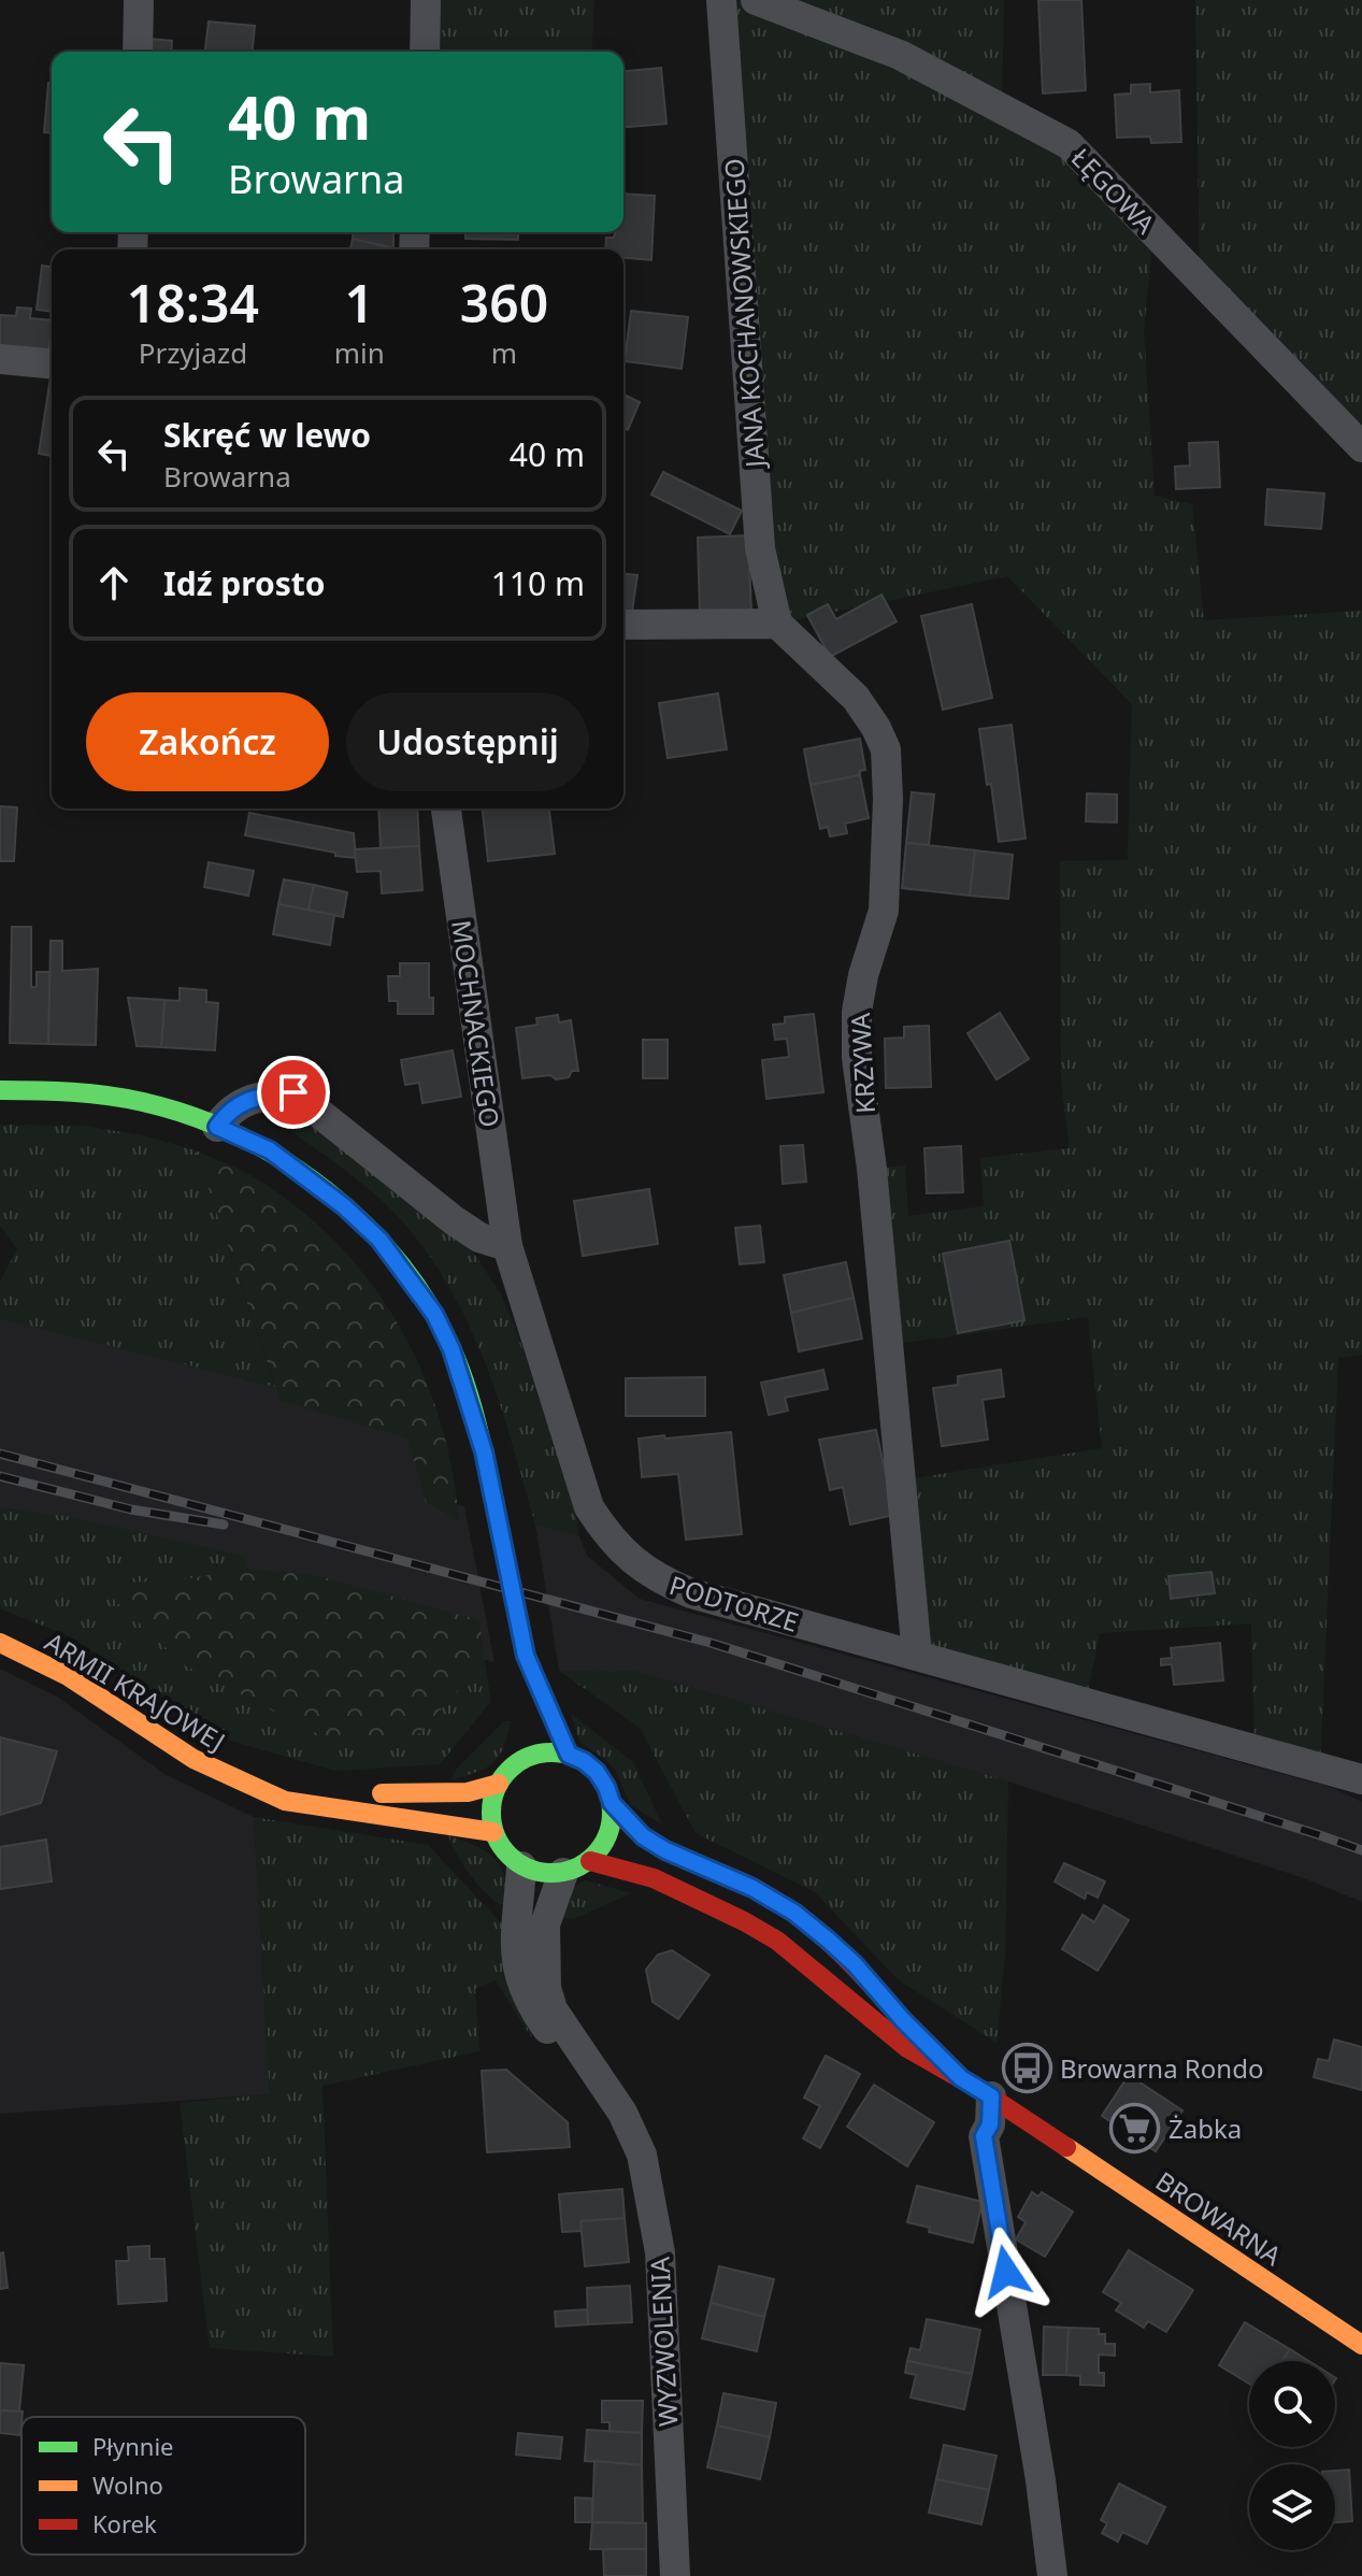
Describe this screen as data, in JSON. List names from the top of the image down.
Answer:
{
  "streets": {
    "street": [
      "ŁĘGOWA",
      "JANA KOCHANOWSKIEGO",
      "MOCHNACKIEGO",
      "KRZYWA",
      "PODTORZE",
      "ARMII KRAJOWEJ",
      "BROWARNA",
      "WYZWOLENIA"
    ]
  },
  "crossings": [
    ["JANA KOCHANOWSKIEGO", "KRZYWA"],
    ["MOCHNACKIEGO", "PODTORZE"],
    ["KRZYWA", "PODTORZE"],
    ["ARMII KRAJOWEJ", "BROWARNA"],
    ["ARMII KRAJOWEJ", "WYZWOLENIA"],
    ["BROWARNA", "WYZWOLENIA"]
  ],
  "places": {
    "bus stop": ["Browarna Rondo"],
    "supermarket": ["Żabka"]
  },
  "legend": ["Płynnie", "Wolno", "Korek"],
  "page": {
    "turn": ["40 m", "Browarna"],
    "eta": [
      "18:34",
      "Przyjazd",
      "1",
      "min",
      "360",
      "m"
    ],
    "list": [
      {
        "name": "Skręć w lewo",
        "note": "Browarna",
        "value": "40 m"
      },
      {
        "name": "Idź prosto",
        "value": "110 m"
      }
    ],
    "buttons": ["Zakończ", "Udostępnij"]
  }
}
